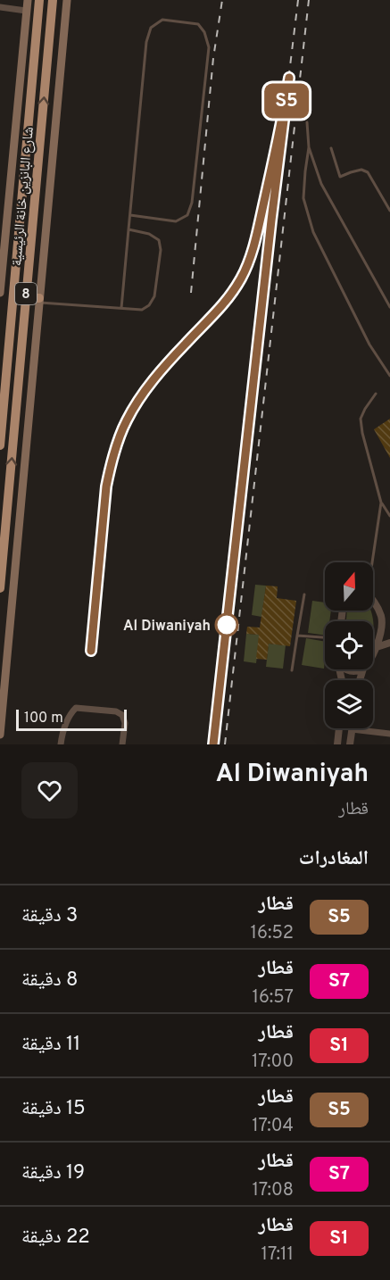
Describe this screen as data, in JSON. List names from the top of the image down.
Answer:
{
  "streets": {
    "highway": ["شارع البانزين خانة الرئيسية", "8"]
  },
  "places": ["Al Diwaniyah"],
  "scale_bar": "100 m",
  "north": "top",
  "page": {
    "on_map": "S5",
    "scale": "100 m",
    "heading": [
      ["Al Diwaniyah", "قطار"],
      "المغادرات"
    ],
    "list": [
      {
        "mark": "S5",
        "name": "قطار",
        "note": "16:52",
        "value": "3 دقيقة"
      },
      {
        "mark": "S7",
        "name": "قطار",
        "note": "16:57",
        "value": "8 دقيقة"
      },
      {
        "mark": "S1",
        "name": "قطار",
        "note": "17:00",
        "value": "11 دقيقة"
      },
      {
        "mark": "S5",
        "name": "قطار",
        "note": "17:04",
        "value": "15 دقيقة"
      },
      {
        "mark": "S7",
        "name": "قطار",
        "note": "17:08",
        "value": "19 دقيقة"
      },
      {
        "mark": "S1",
        "name": "قطار",
        "note": "17:11",
        "value": "22 دقيقة"
      }
    ]
  }
}
